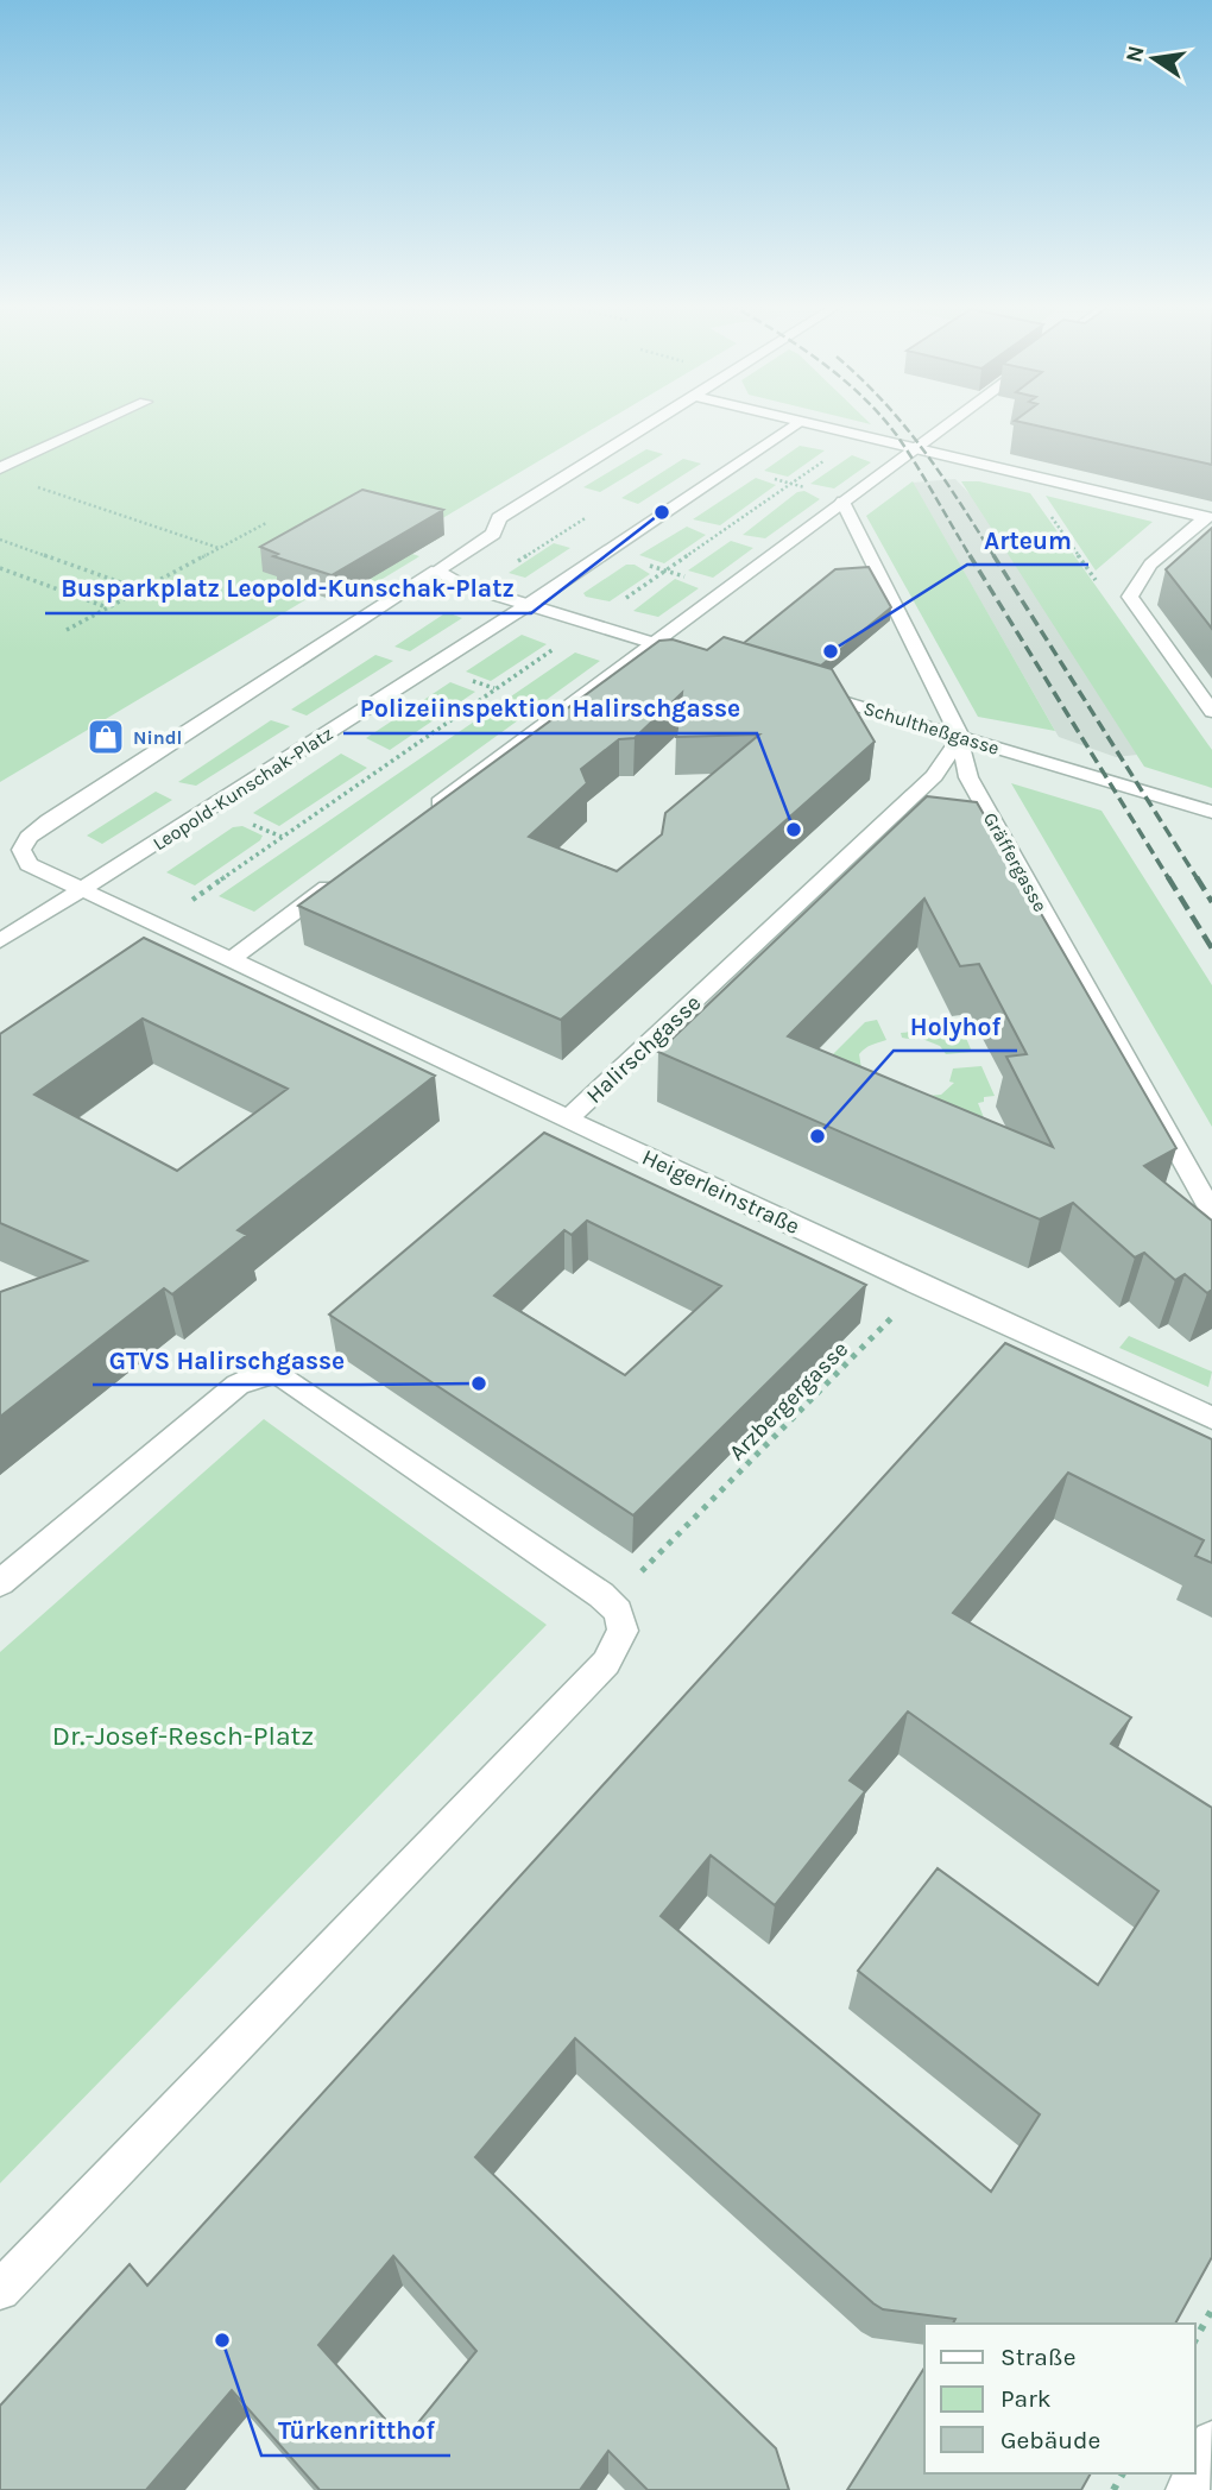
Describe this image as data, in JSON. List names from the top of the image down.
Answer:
{
  "streets": {
    "street": [
      "Schultheßgasse",
      "Leopold-Kunschak-Platz",
      "Gräffergasse",
      "Halirschgasse",
      "Heigerleinstraße"
    ],
    "path": ["Arzbergergasse"]
  },
  "crossings": [
    ["Schultheßgasse", "Gräffergasse"],
    ["Schultheßgasse", "Halirschgasse"],
    ["Gräffergasse", "Halirschgasse"],
    ["Halirschgasse", "Heigerleinstraße"],
    ["Heigerleinstraße", "Arzbergergasse"]
  ],
  "parks": ["Dr.-Josef-Resch-Platz"],
  "places": {
    "other": [
      "Busparkplatz Leopold-Kunschak-Platz",
      "Arteum",
      "Polizeiinspektion Halirschgasse",
      "Holyhof",
      "GTVS Halirschgasse",
      "Türkenritthof"
    ],
    "shop": ["Nindl"]
  },
  "legend": ["Straße", "Park", "Gebäude"],
  "north": "left"
}
